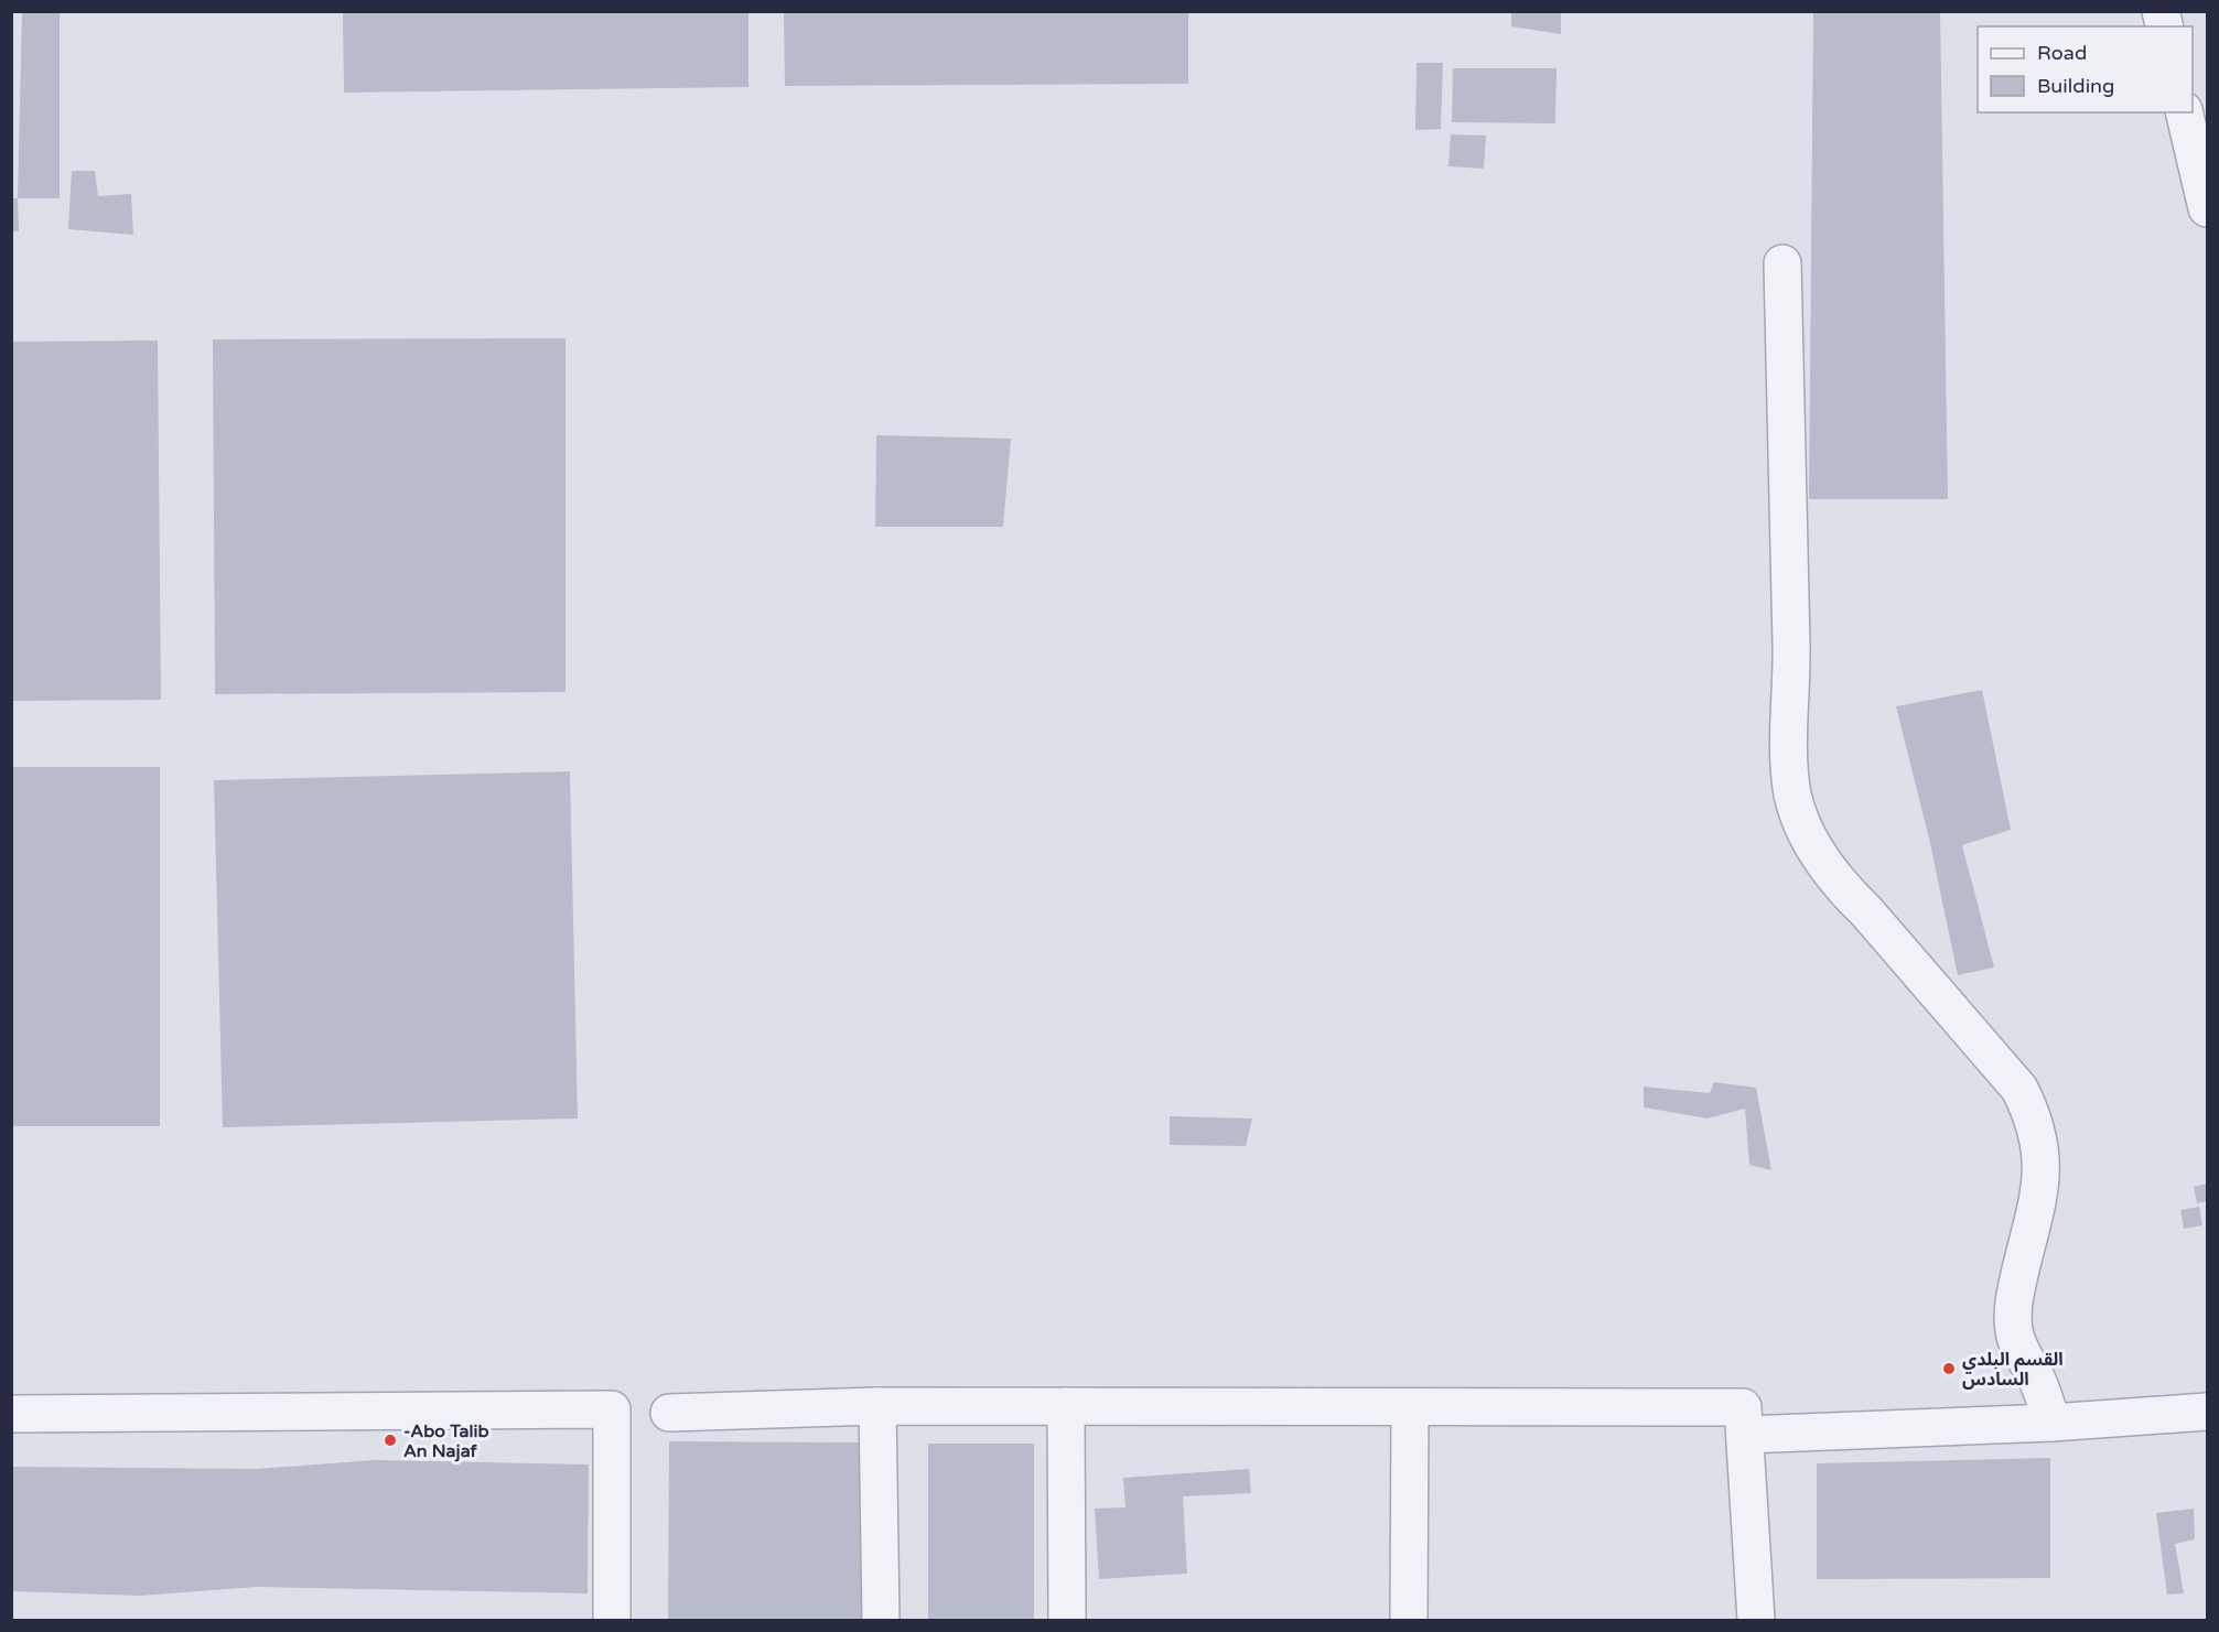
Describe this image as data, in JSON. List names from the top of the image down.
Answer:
{
  "places": ["القسم البلدي السادس", "-Abo Talib An Najaf"],
  "legend": ["Road", "Building"]
}
